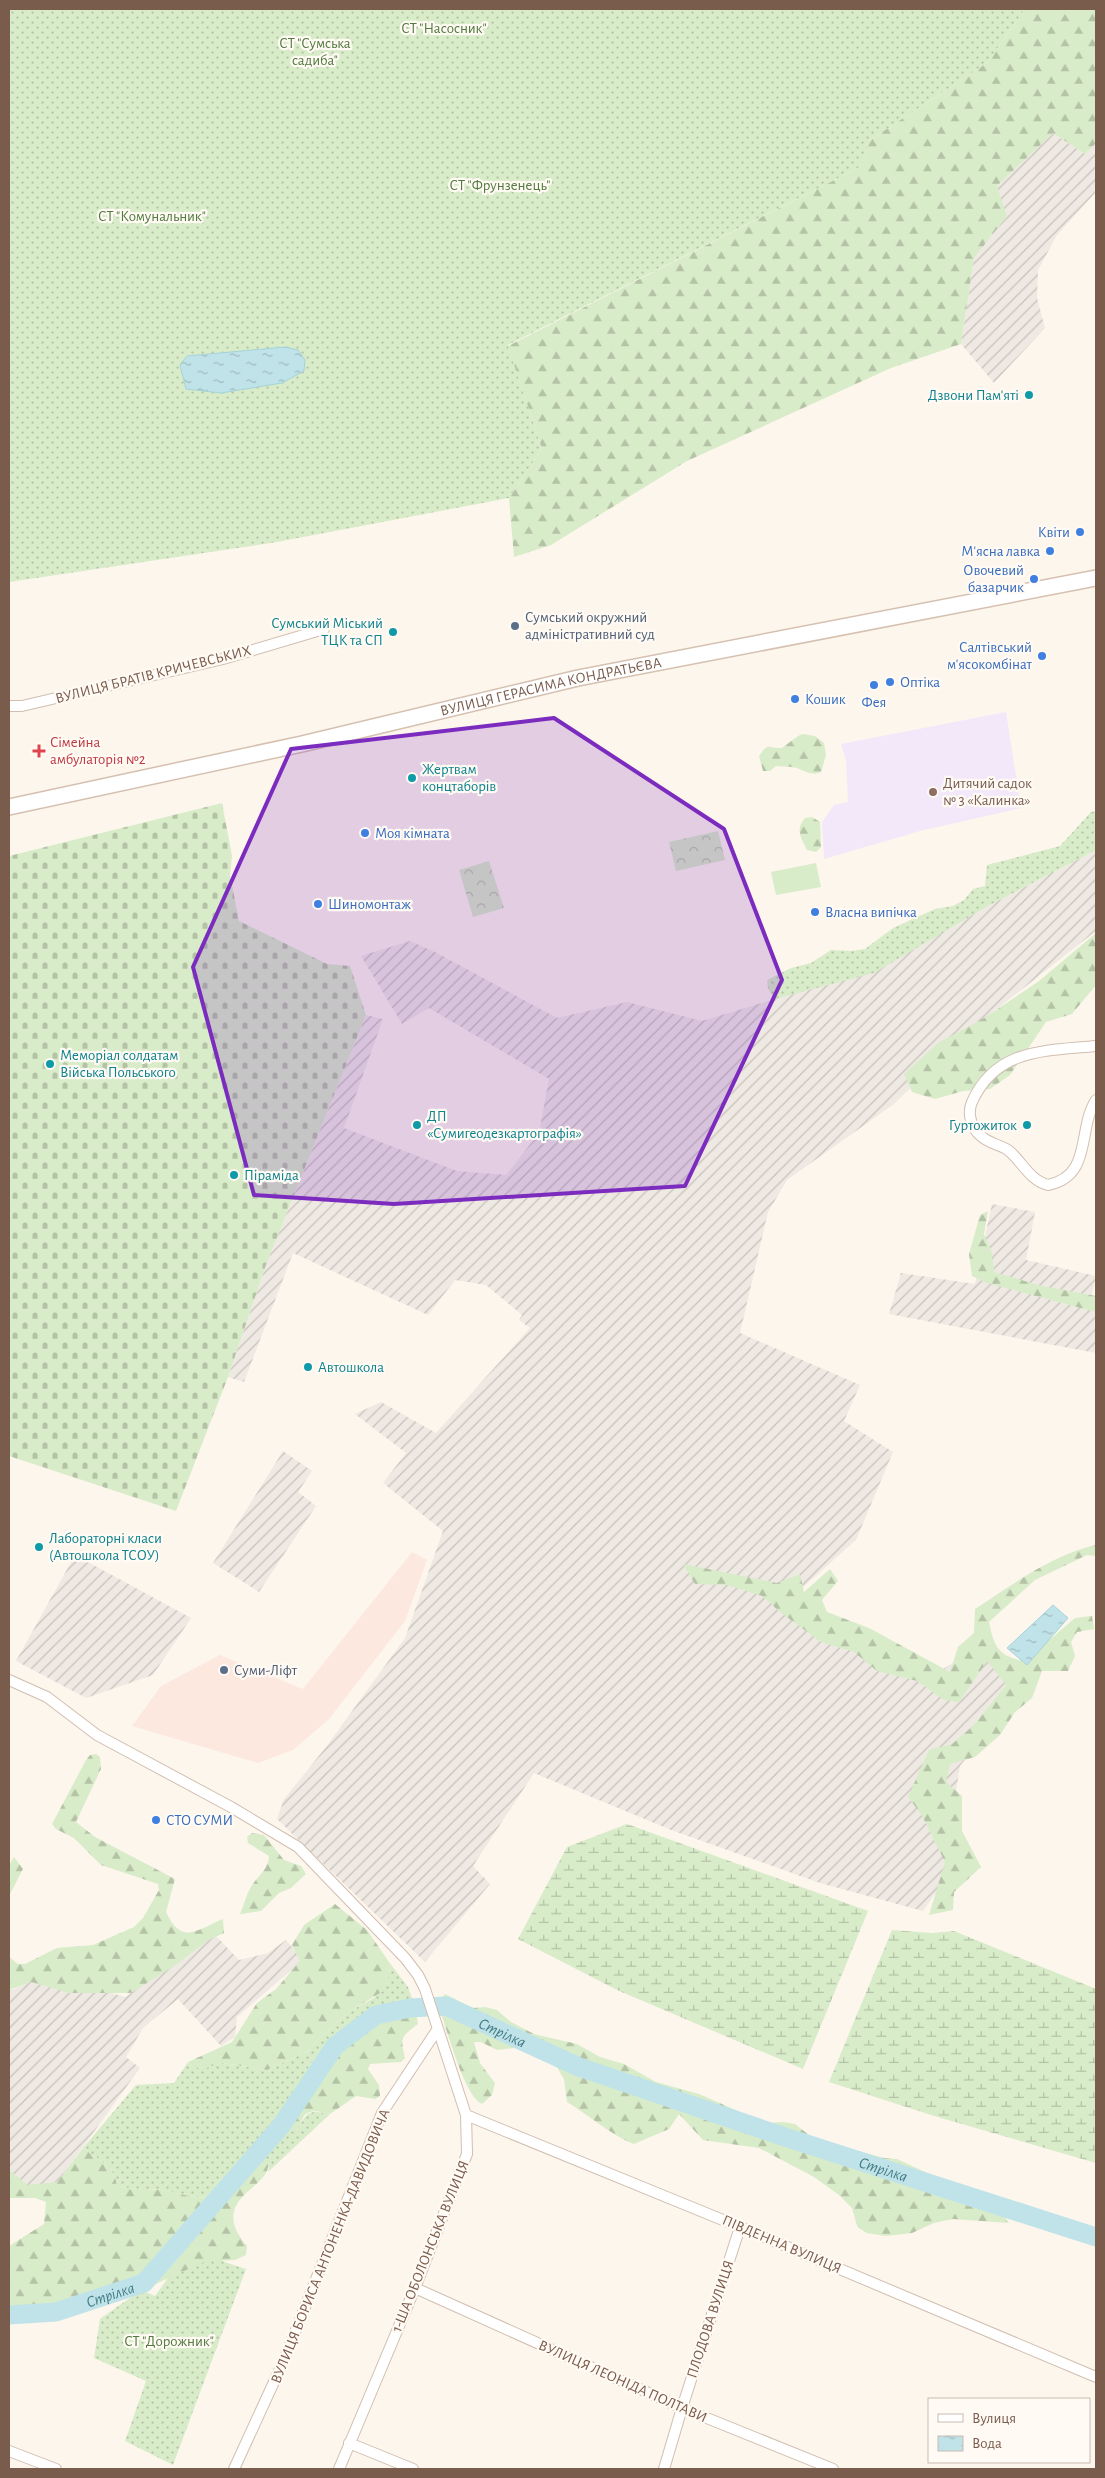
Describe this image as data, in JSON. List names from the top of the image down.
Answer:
{
  "streets": {
    "main road": ["ВУЛИЦЯ ГЕРАСИМА КОНДРАТЬЄВА"],
    "street": [
      "ВУЛИЦЯ БРАТІВ КРИЧЕВСЬКИХ",
      "ПІВДЕННА ВУЛИЦЯ",
      "ВУЛИЦЯ БОРИСА АНТОНЕНКА-ДАВИДОВИЧА",
      "1-ША ОБОЛОНСЬКА ВУЛИЦЯ",
      "ПЛОДОВА ВУЛИЦЯ",
      "ВУЛИЦЯ ЛЕОНІДА ПОЛТАВИ"
    ]
  },
  "crossings": [
    ["ПІВДЕННА ВУЛИЦЯ", "1-ША ОБОЛОНСЬКА ВУЛИЦЯ"],
    ["ПІВДЕННА ВУЛИЦЯ", "ПЛОДОВА ВУЛИЦЯ"],
    ["ВУЛИЦЯ БОРИСА АНТОНЕНКА-ДАВИДОВИЧА", "1-ША ОБОЛОНСЬКА ВУЛИЦЯ"],
    ["1-ША ОБОЛОНСЬКА ВУЛИЦЯ", "ВУЛИЦЯ ЛЕОНІДА ПОЛТАВИ"],
    ["ПЛОДОВА ВУЛИЦЯ", "ВУЛИЦЯ ЛЕОНІДА ПОЛТАВИ"]
  ],
  "water": ["Стрілка"],
  "parks": [
    "СТ \"Насосник\"",
    "СТ \"Сумська садиба\"",
    "СТ \"Фрунзенець\"",
    "СТ \"Комунальник\"",
    "СТ \"Дорожник\""
  ],
  "places": {
    "other": [
      "Дзвони Пам'яті",
      "Квіти",
      "М'ясна лавка",
      "Овочевий базарчик",
      "Сумський окружний адміністративний суд",
      "Сумський Міський ТЦК та СП",
      "Салтівський м'ясокомбінат",
      "Оптіка",
      "Фея",
      "Кошик",
      "Жертвам концтаборів",
      "Дитячий садок № 3 «Калинка»",
      "Моя кімната",
      "Шиномонтаж",
      "Власна випічка",
      "Меморіал солдатам Війська Польського",
      "ДП «Сумигеодезкартографія»",
      "Гуртожиток",
      "Піраміда",
      "Автошкола",
      "Лабораторні класи (Автошкола ТСОУ)",
      "Суми-Ліфт",
      "СТО СУМИ"
    ],
    "health": ["Сімейна амбулаторія №2"]
  },
  "legend": ["Вулиця", "Вода"]
}
